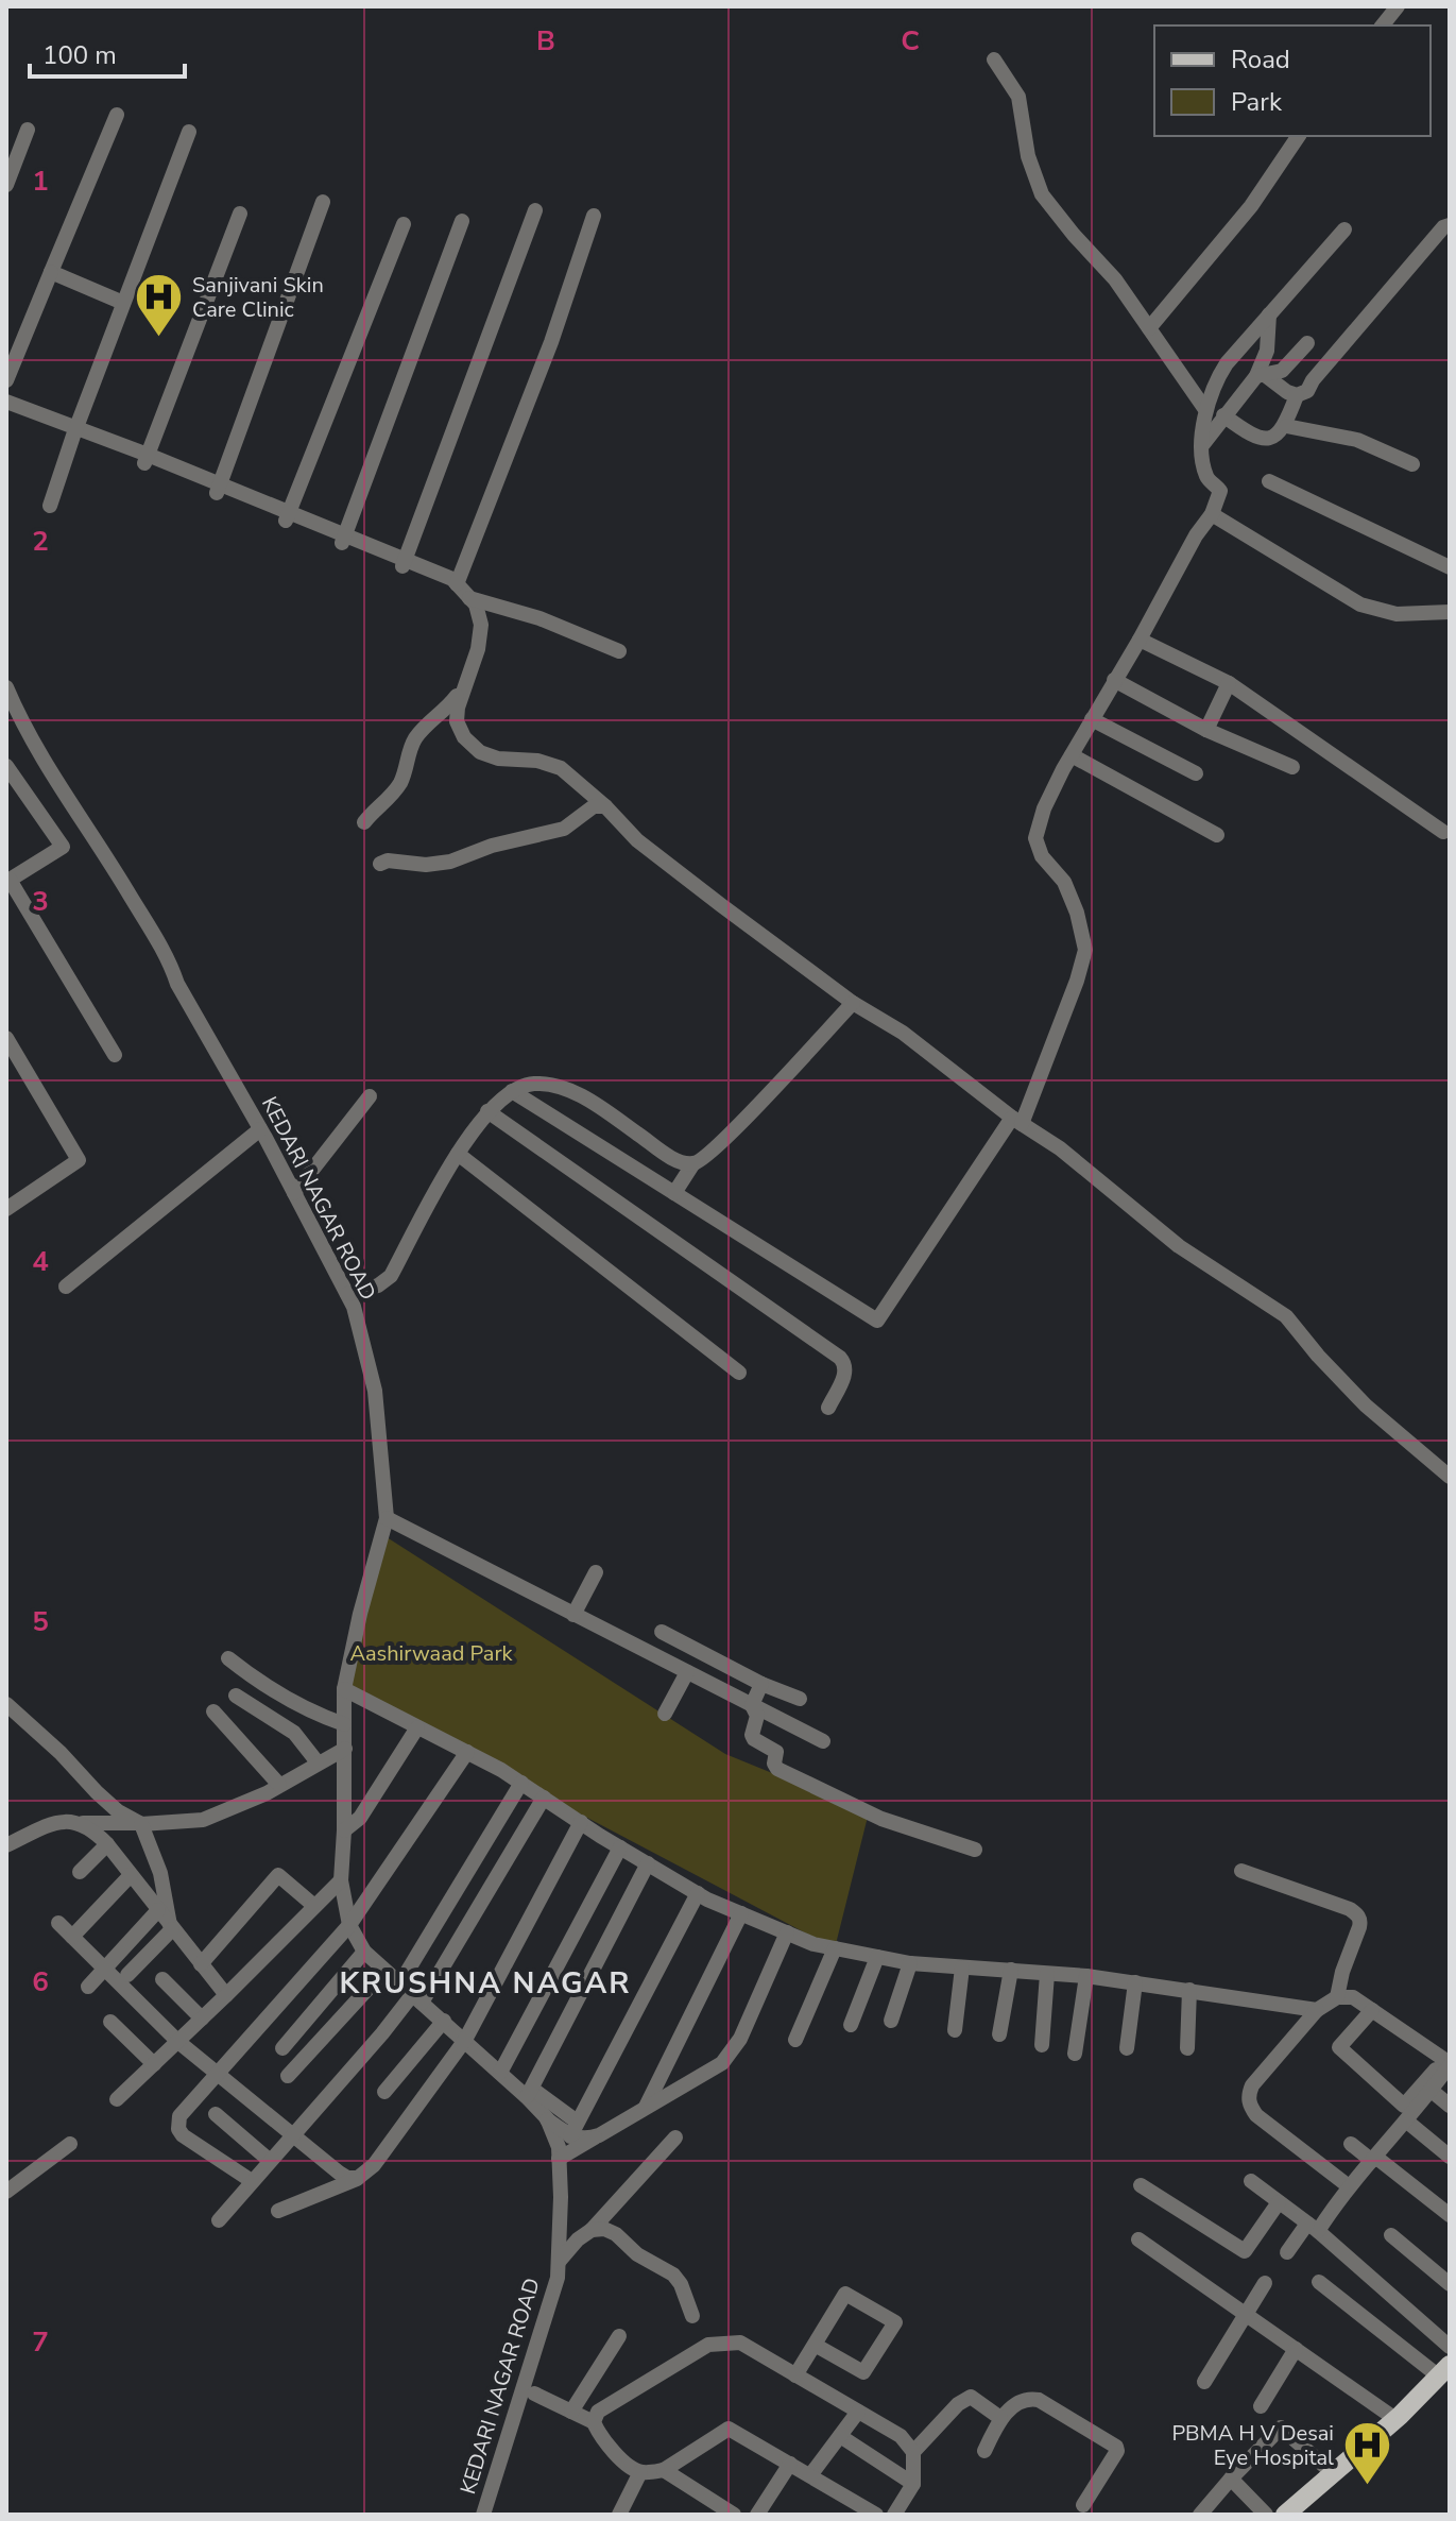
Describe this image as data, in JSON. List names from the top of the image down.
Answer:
{
  "streets": {
    "street": ["KEDARI NAGAR ROAD"]
  },
  "districts": ["KRUSHNA NAGAR"],
  "parks": ["Aashirwaad Park"],
  "places": {
    "hospital": ["Sanjivani Skin Care Clinic", "PBMA H V Desai Eye Hospital"]
  },
  "legend": ["Road", "Park"],
  "scale_bar": "100 m",
  "grid": {
    "columns": ["B", "C"],
    "rows": [
      "1",
      "2",
      "3",
      "4",
      "5",
      "6",
      "7"
    ]
  }
}
